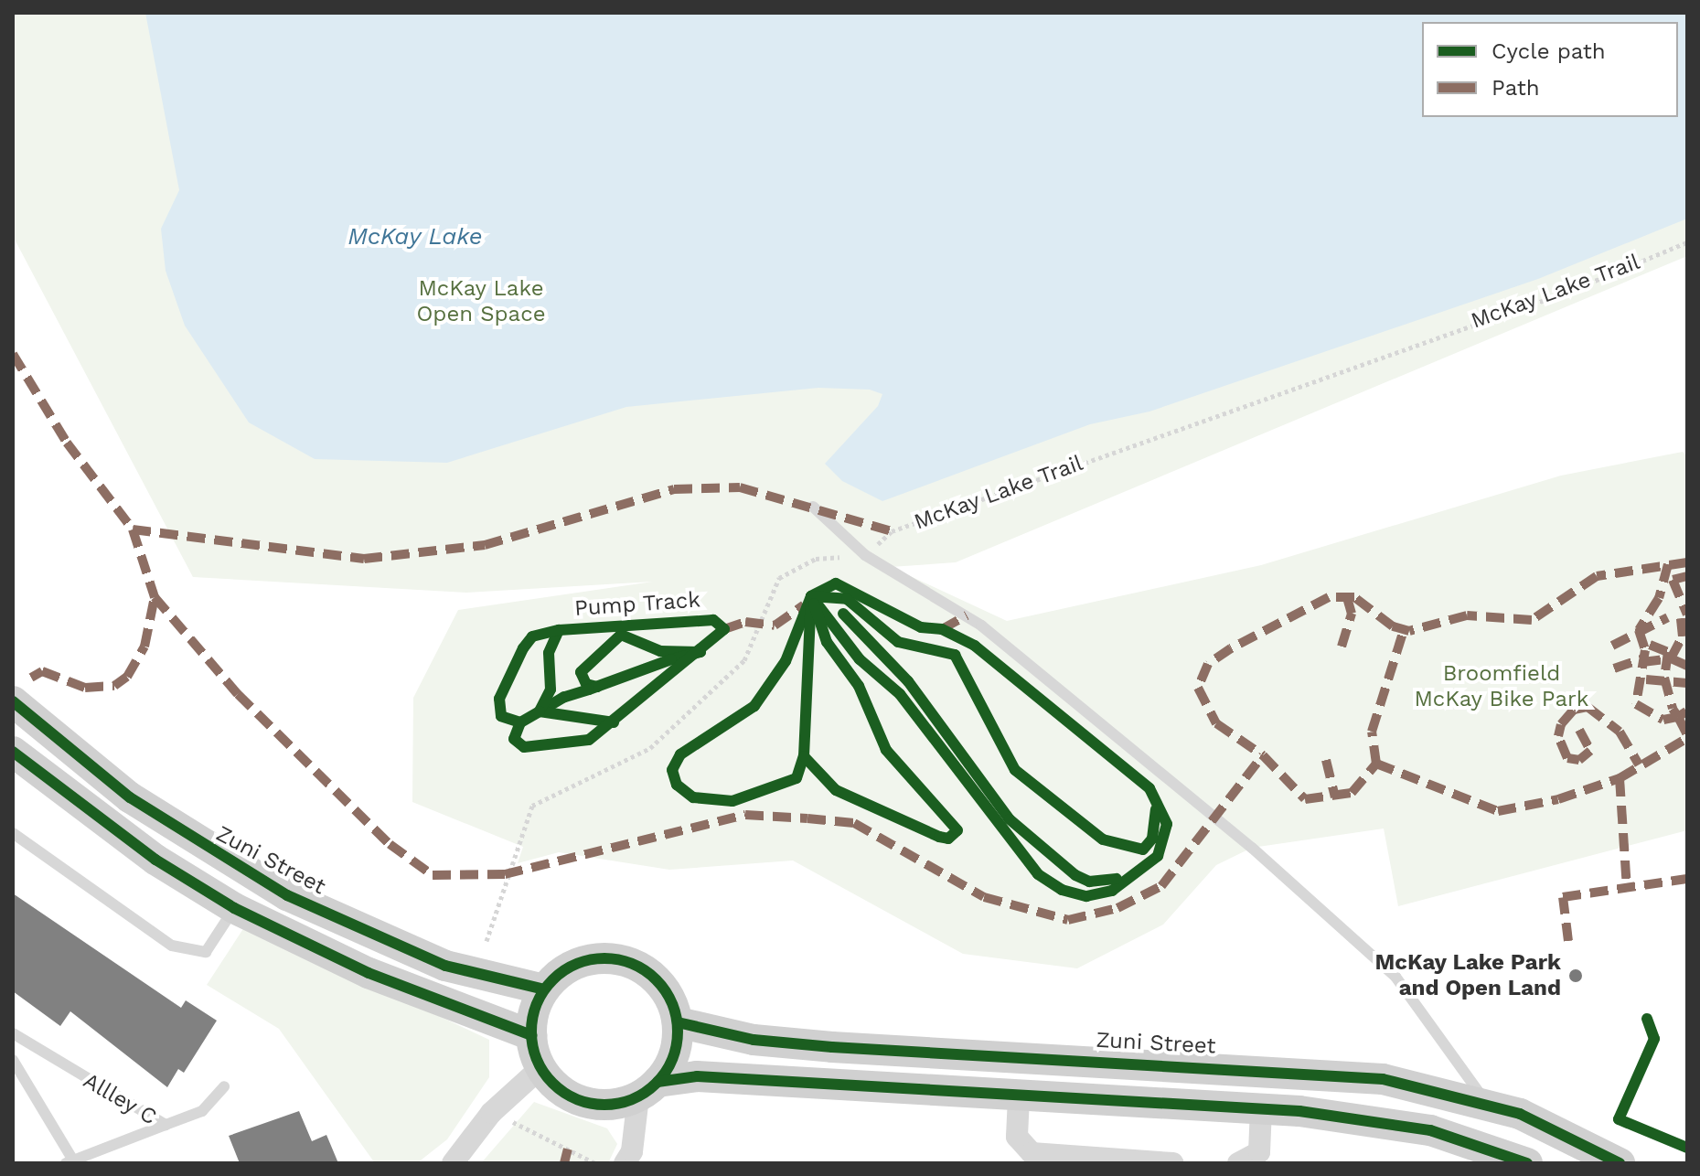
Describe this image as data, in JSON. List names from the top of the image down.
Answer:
{
  "streets": {
    "main road": ["Zuni Street"],
    "lane": ["Allley C"],
    "path": ["McKay Lake Trail"],
    "cycle path": ["Pump Track"]
  },
  "water": ["McKay Lake"],
  "parks": ["McKay Lake Open Space", "Broomfield McKay Bike Park"],
  "places": ["McKay Lake Park and Open Land"],
  "legend": ["Cycle path", "Path"]
}
